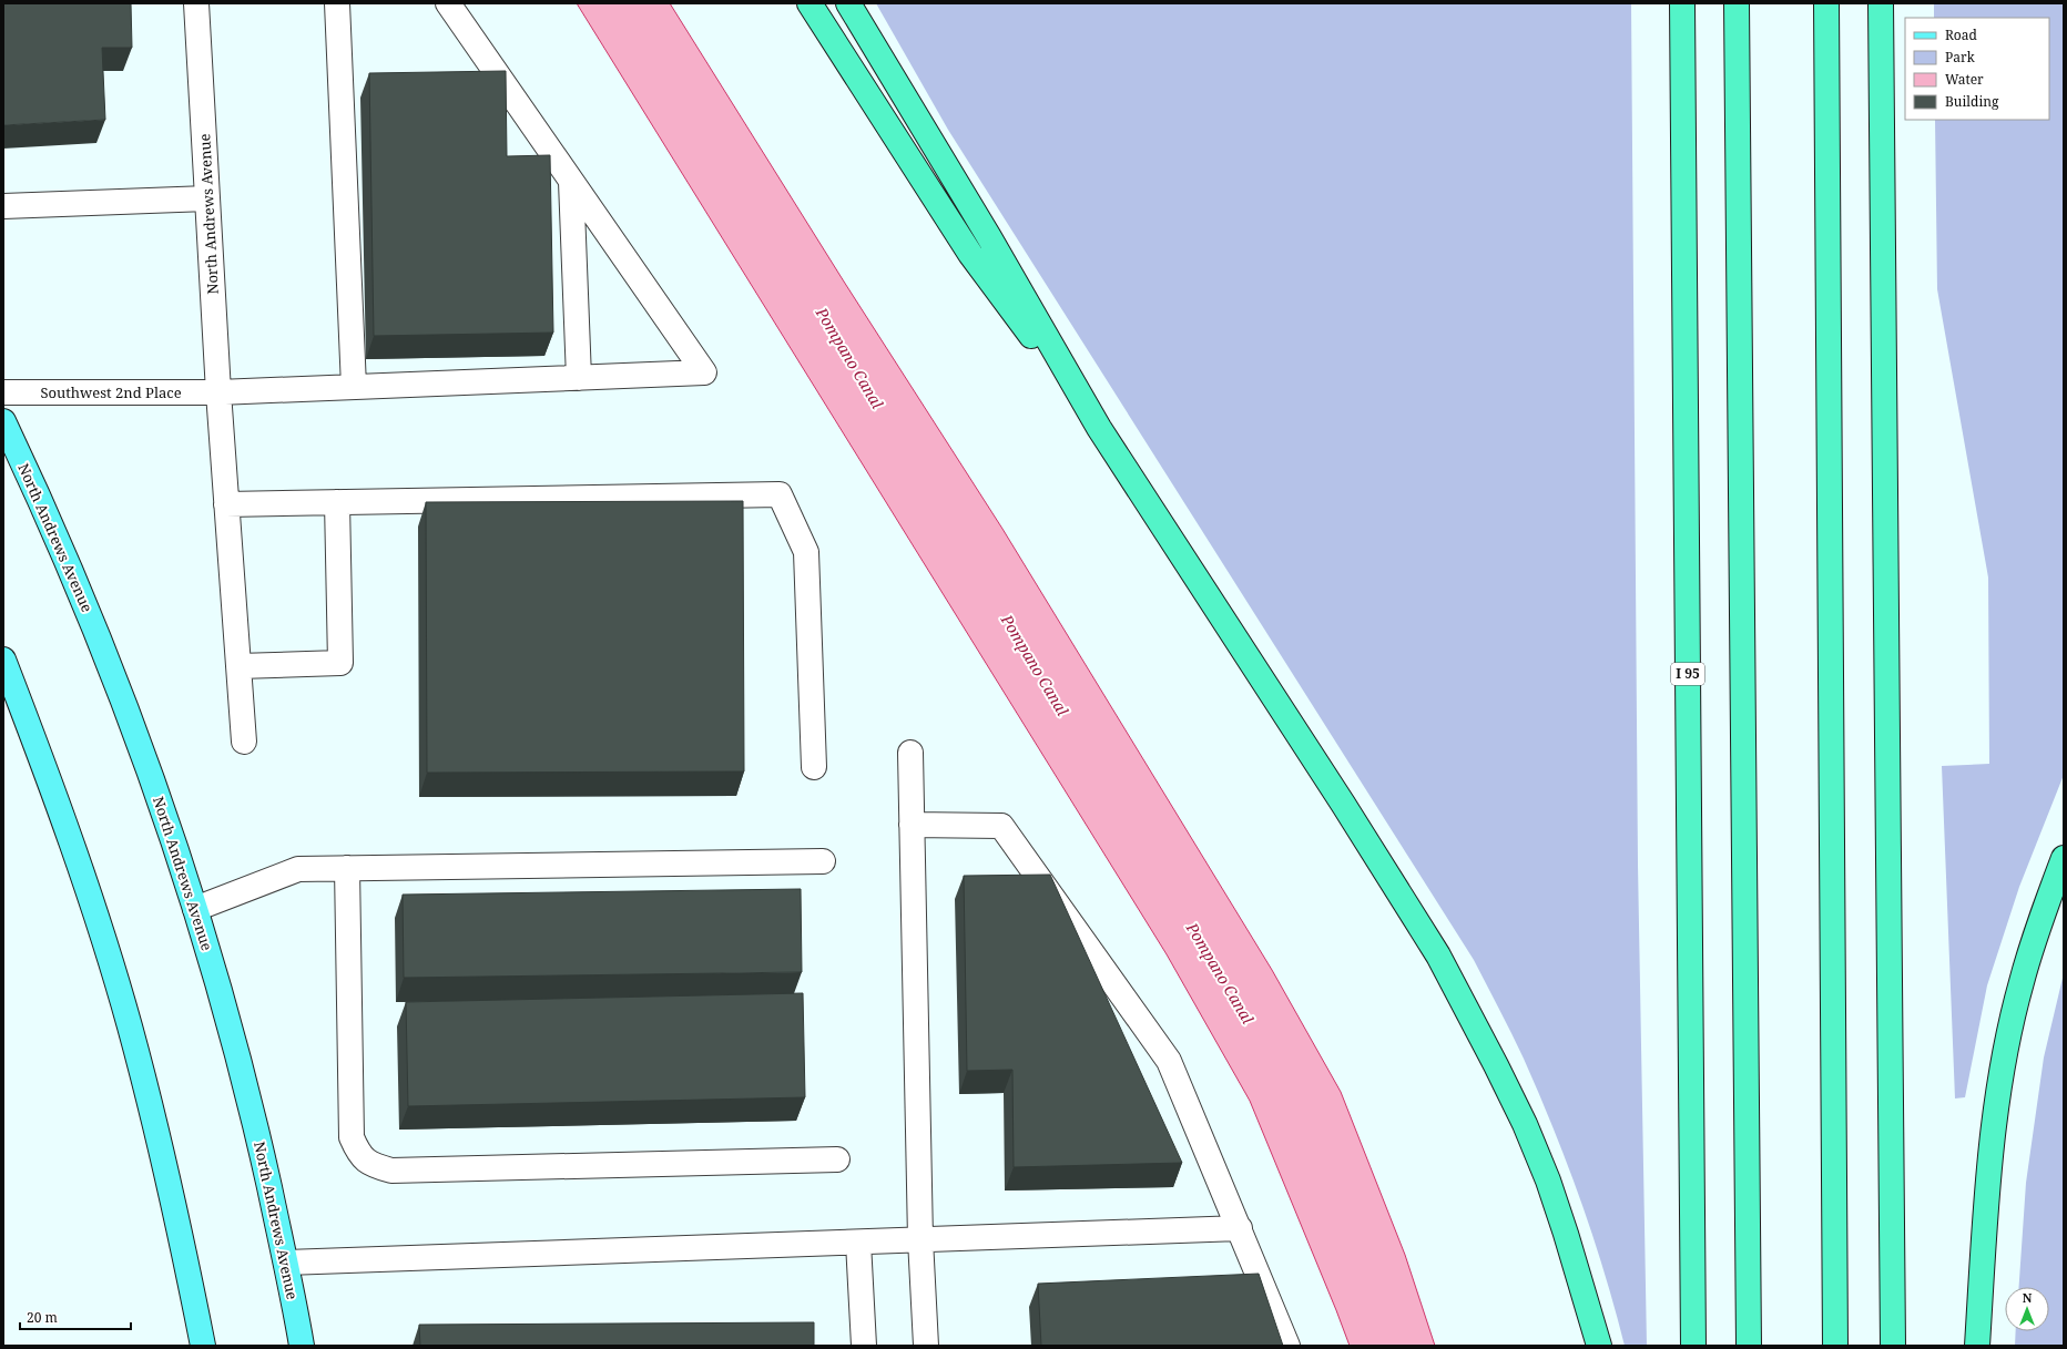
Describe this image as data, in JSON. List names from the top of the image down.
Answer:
{
  "streets": {
    "highway": ["I 95"],
    "main road": ["North Andrews Avenue"],
    "street": ["Southwest 2nd Place"]
  },
  "crossings": [
    ["North Andrews Avenue", "Southwest 2nd Place"]
  ],
  "water": ["Pompano Canal"],
  "legend": [
    "Road",
    "Park",
    "Water",
    "Building"
  ],
  "scale_bar": "20 m",
  "north": "top"
}
